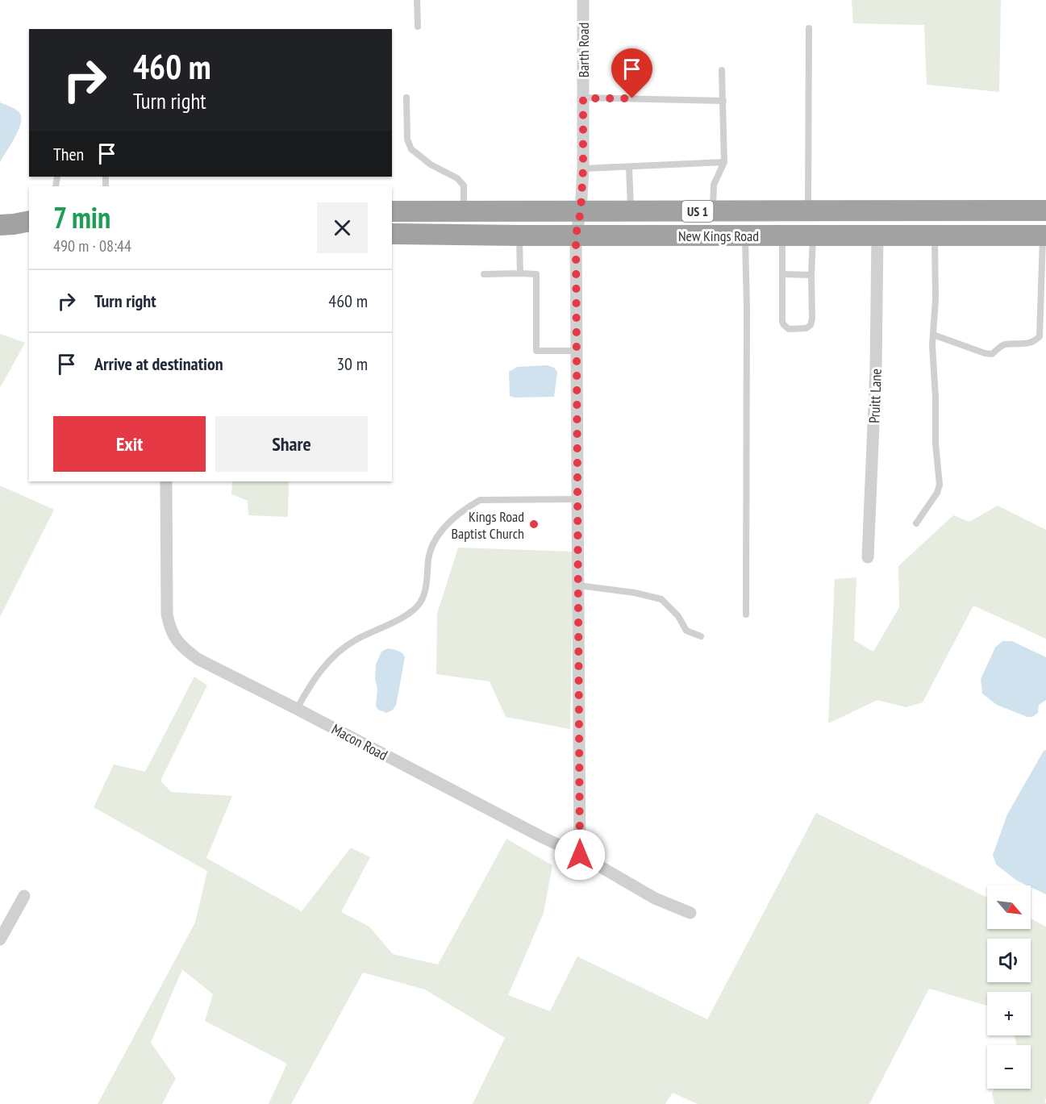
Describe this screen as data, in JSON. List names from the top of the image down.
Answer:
{
  "streets": {
    "highway": ["US 1", "New Kings Road"],
    "street": ["Barth Road", "Pruitt Lane", "Macon Road"]
  },
  "crossings": [
    ["Barth Road", "New Kings Road"],
    ["Barth Road", "Macon Road"],
    ["New Kings Road", "Pruitt Lane"]
  ],
  "places": ["Kings Road Baptist Church"],
  "north": "bottom right",
  "page": {
    "turn": ["460 m", "Turn right"],
    "then": "Then",
    "heading": ["7 min", "490 m · 08:44"],
    "list": [
      {
        "name": "Turn right",
        "value": "460 m"
      },
      {
        "name": "Arrive at destination",
        "value": "30 m"
      }
    ],
    "buttons": ["Exit", "Share"],
    "map_buttons": ["+", "−"]
  }
}
